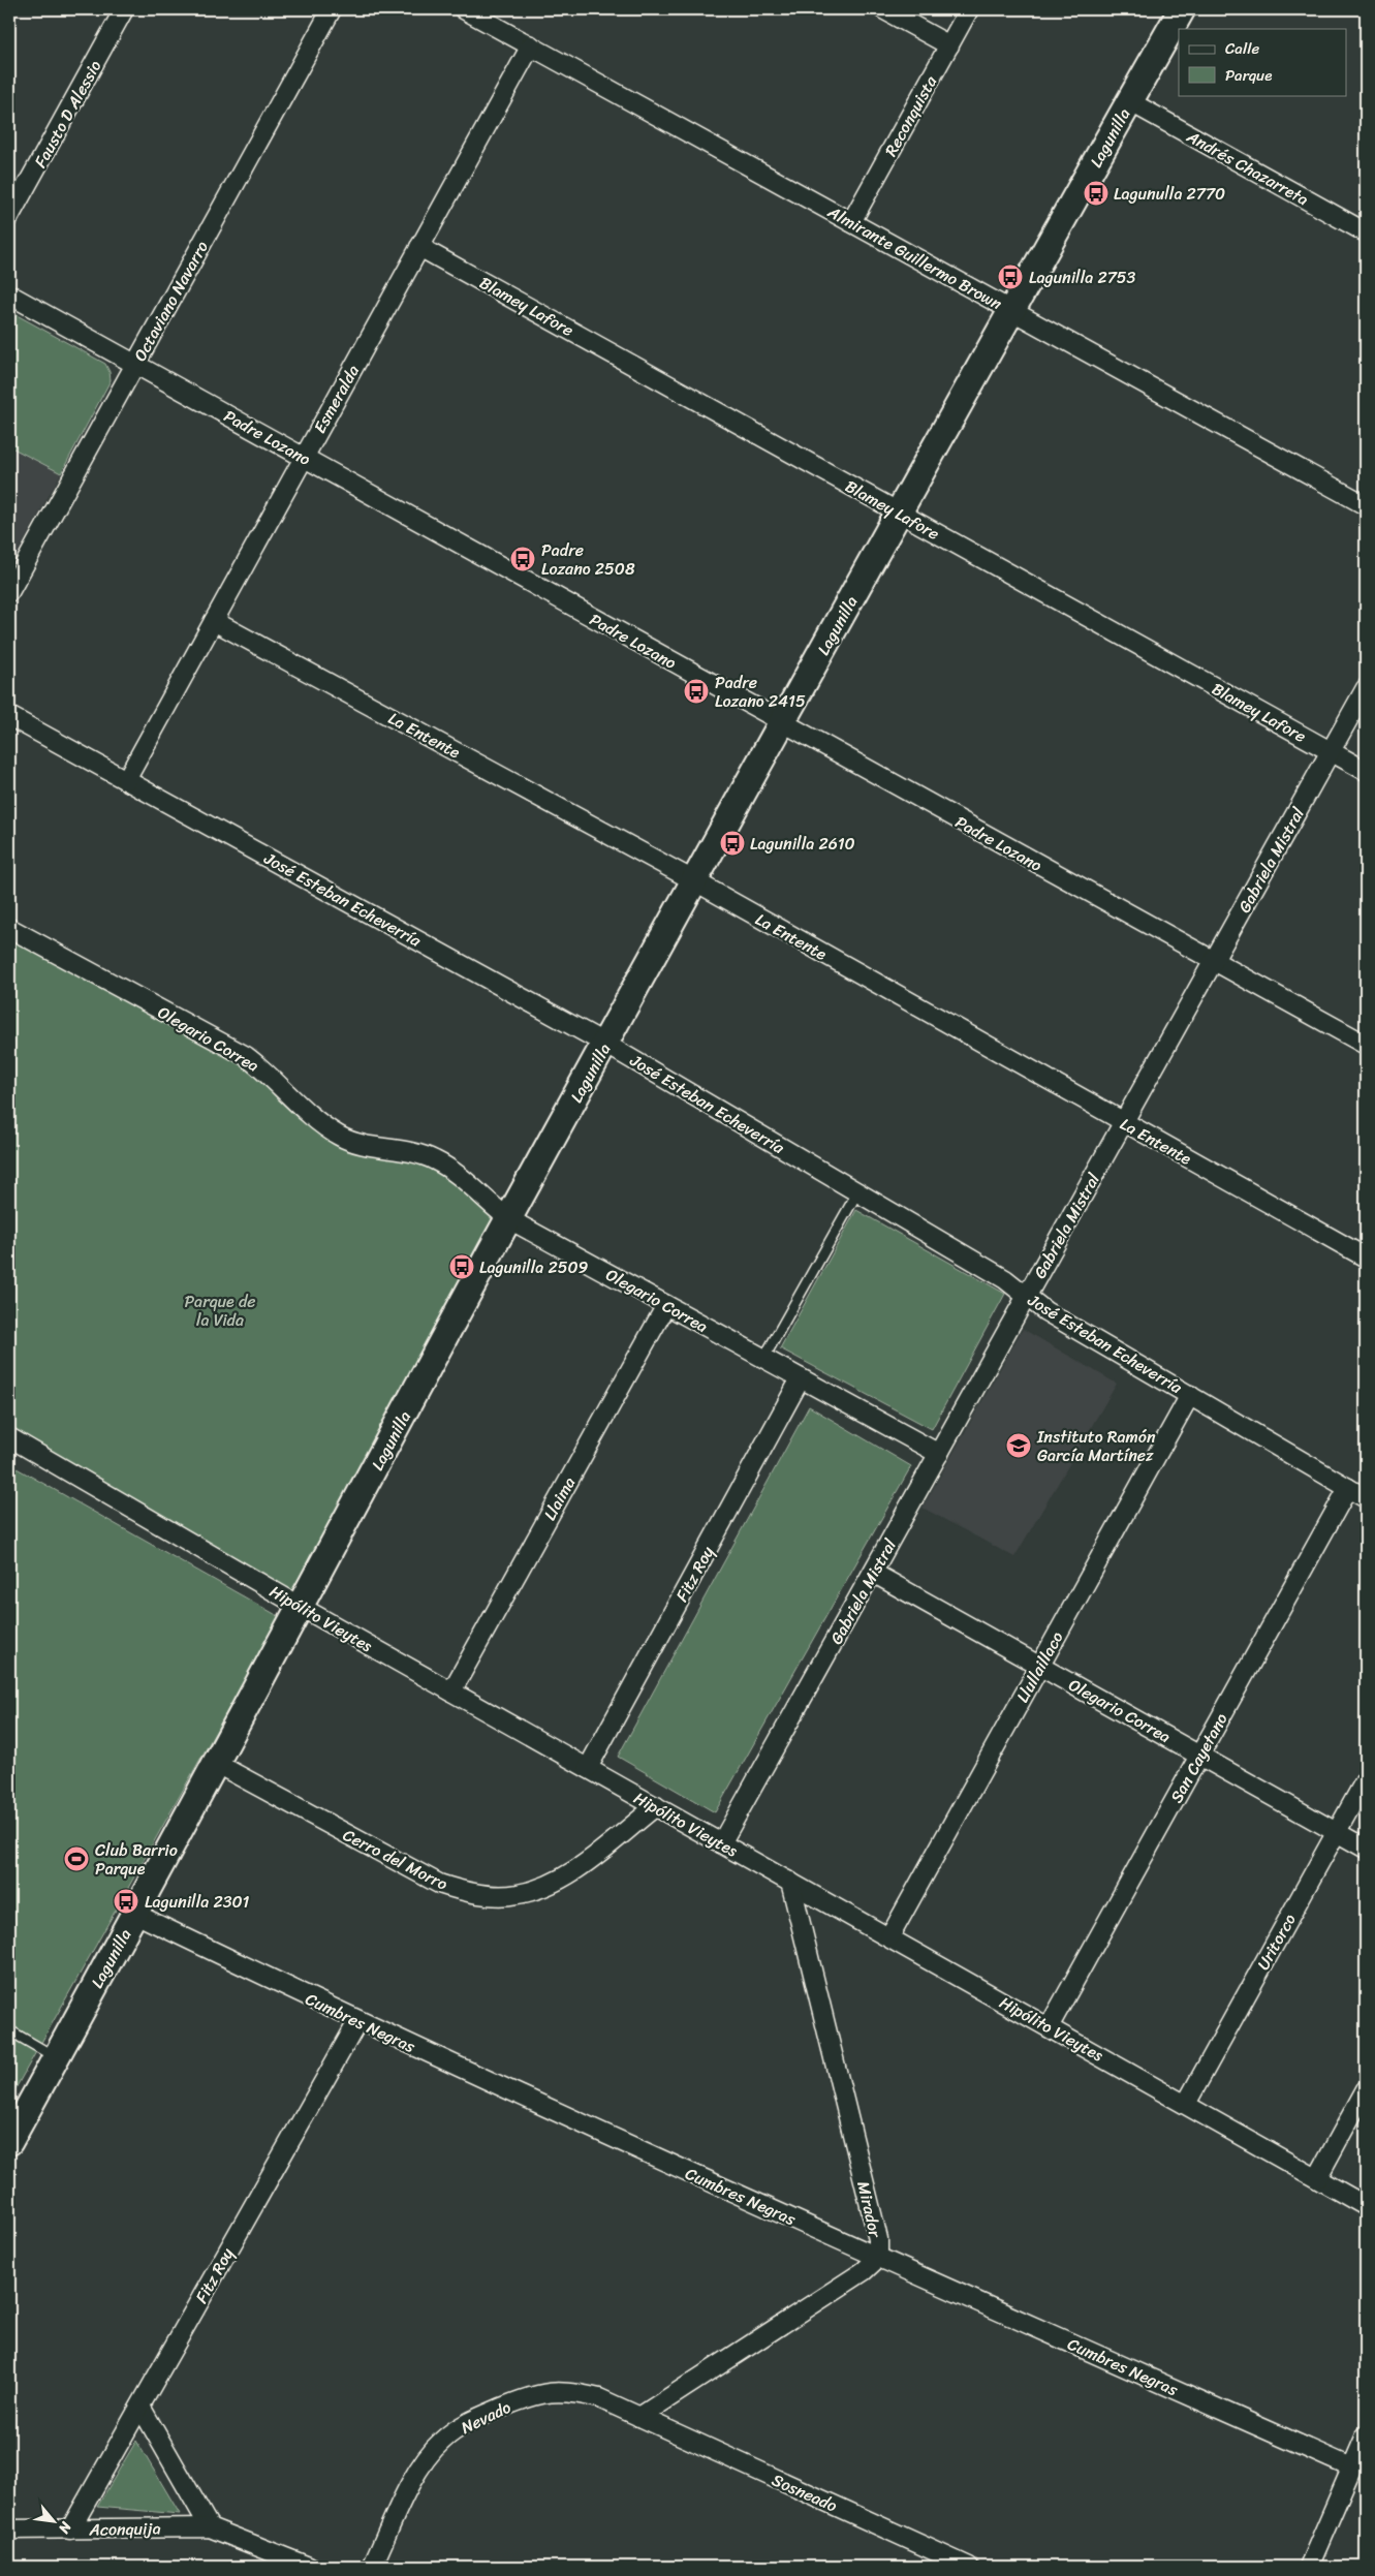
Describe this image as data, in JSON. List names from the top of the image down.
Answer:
{
  "streets": {
    "main road": ["Lagunilla"],
    "street": [
      "Fausto D Alessio",
      "Reconquista",
      "Andrés Chazarreta",
      "Almirante Guillermo Brown",
      "Octaviano Navarro",
      "Blamey Lafore",
      "Esmeralda",
      "Padre Lozano",
      "La Entente",
      "Gabriela Mistral",
      "José Esteban Echeverría",
      "Olegario Correa",
      "Llaima",
      "Fitz Roy",
      "Hipólito Vieytes",
      "Llullaillaco",
      "San Cayetano",
      "Cerro del Morro",
      "Uritorco",
      "Cumbres Negras",
      "Mirador",
      "Nevado",
      "Sosneado",
      "Aconquija"
    ]
  },
  "crossings": [
    ["Reconquista", "Almirante Guillermo Brown"],
    ["Lagunilla", "Andrés Chazarreta"],
    ["Lagunilla", "Almirante Guillermo Brown"],
    ["Lagunilla", "Blamey Lafore"],
    ["Lagunilla", "Padre Lozano"],
    ["Lagunilla", "La Entente"],
    ["Lagunilla", "José Esteban Echeverría"],
    ["Lagunilla", "Olegario Correa"],
    ["Lagunilla", "Hipólito Vieytes"],
    ["Lagunilla", "Cerro del Morro"],
    ["Lagunilla", "Cumbres Negras"],
    ["Almirante Guillermo Brown", "Esmeralda"],
    ["Octaviano Navarro", "Padre Lozano"],
    ["Blamey Lafore", "Esmeralda"],
    ["Blamey Lafore", "Gabriela Mistral"],
    ["Esmeralda", "Padre Lozano"],
    ["Esmeralda", "La Entente"],
    ["Esmeralda", "José Esteban Echeverría"],
    ["Padre Lozano", "Gabriela Mistral"],
    ["La Entente", "Gabriela Mistral"],
    ["Gabriela Mistral", "José Esteban Echeverría"],
    ["Gabriela Mistral", "Olegario Correa"],
    ["Gabriela Mistral", "Hipólito Vieytes"],
    ["José Esteban Echeverría", "Llullaillaco"],
    ["José Esteban Echeverría", "San Cayetano"],
    ["Olegario Correa", "Llaima"],
    ["Olegario Correa", "Fitz Roy"],
    ["Olegario Correa", "Llullaillaco"],
    ["Olegario Correa", "San Cayetano"],
    ["Olegario Correa", "Uritorco"],
    ["Llaima", "Hipólito Vieytes"],
    ["Fitz Roy", "Hipólito Vieytes"],
    ["Fitz Roy", "Cumbres Negras"],
    ["Fitz Roy", "Aconquija"],
    ["Hipólito Vieytes", "Llullaillaco"],
    ["Hipólito Vieytes", "San Cayetano"],
    ["Hipólito Vieytes", "Cerro del Morro"],
    ["Hipólito Vieytes", "Uritorco"],
    ["Hipólito Vieytes", "Mirador"],
    ["Cumbres Negras", "Mirador"],
    ["Mirador", "Nevado"],
    ["Mirador", "Sosneado"],
    ["Nevado", "Sosneado"]
  ],
  "parks": ["Parque de la Vida"],
  "places": {
    "bus stop": [
      "Lagunulla 2770",
      "Lagunilla 2753",
      "Padre Lozano 2508",
      "Padre Lozano 2415",
      "Lagunilla 2610",
      "Lagunilla 2509",
      "Lagunilla 2301"
    ],
    "school or university": ["Instituto Ramón García Martínez"],
    "sports": ["Club Barrio Parque"]
  },
  "legend": ["Calle", "Parque"],
  "north": "bottom right"
}
